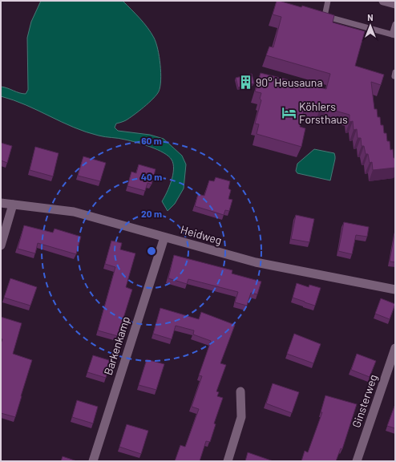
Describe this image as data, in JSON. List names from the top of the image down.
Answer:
{
  "streets": {
    "street": ["Heidweg", "Barkenkamp", "Ginsterweg"]
  },
  "crossings": [
    ["Heidweg", "Barkenkamp"]
  ],
  "places": {
    "building": ["90° Heusauna"],
    "hotel": ["Köhlers Forsthaus"]
  },
  "north": "top",
  "rings": ["60 m", "40 m", "20 m"]
}
